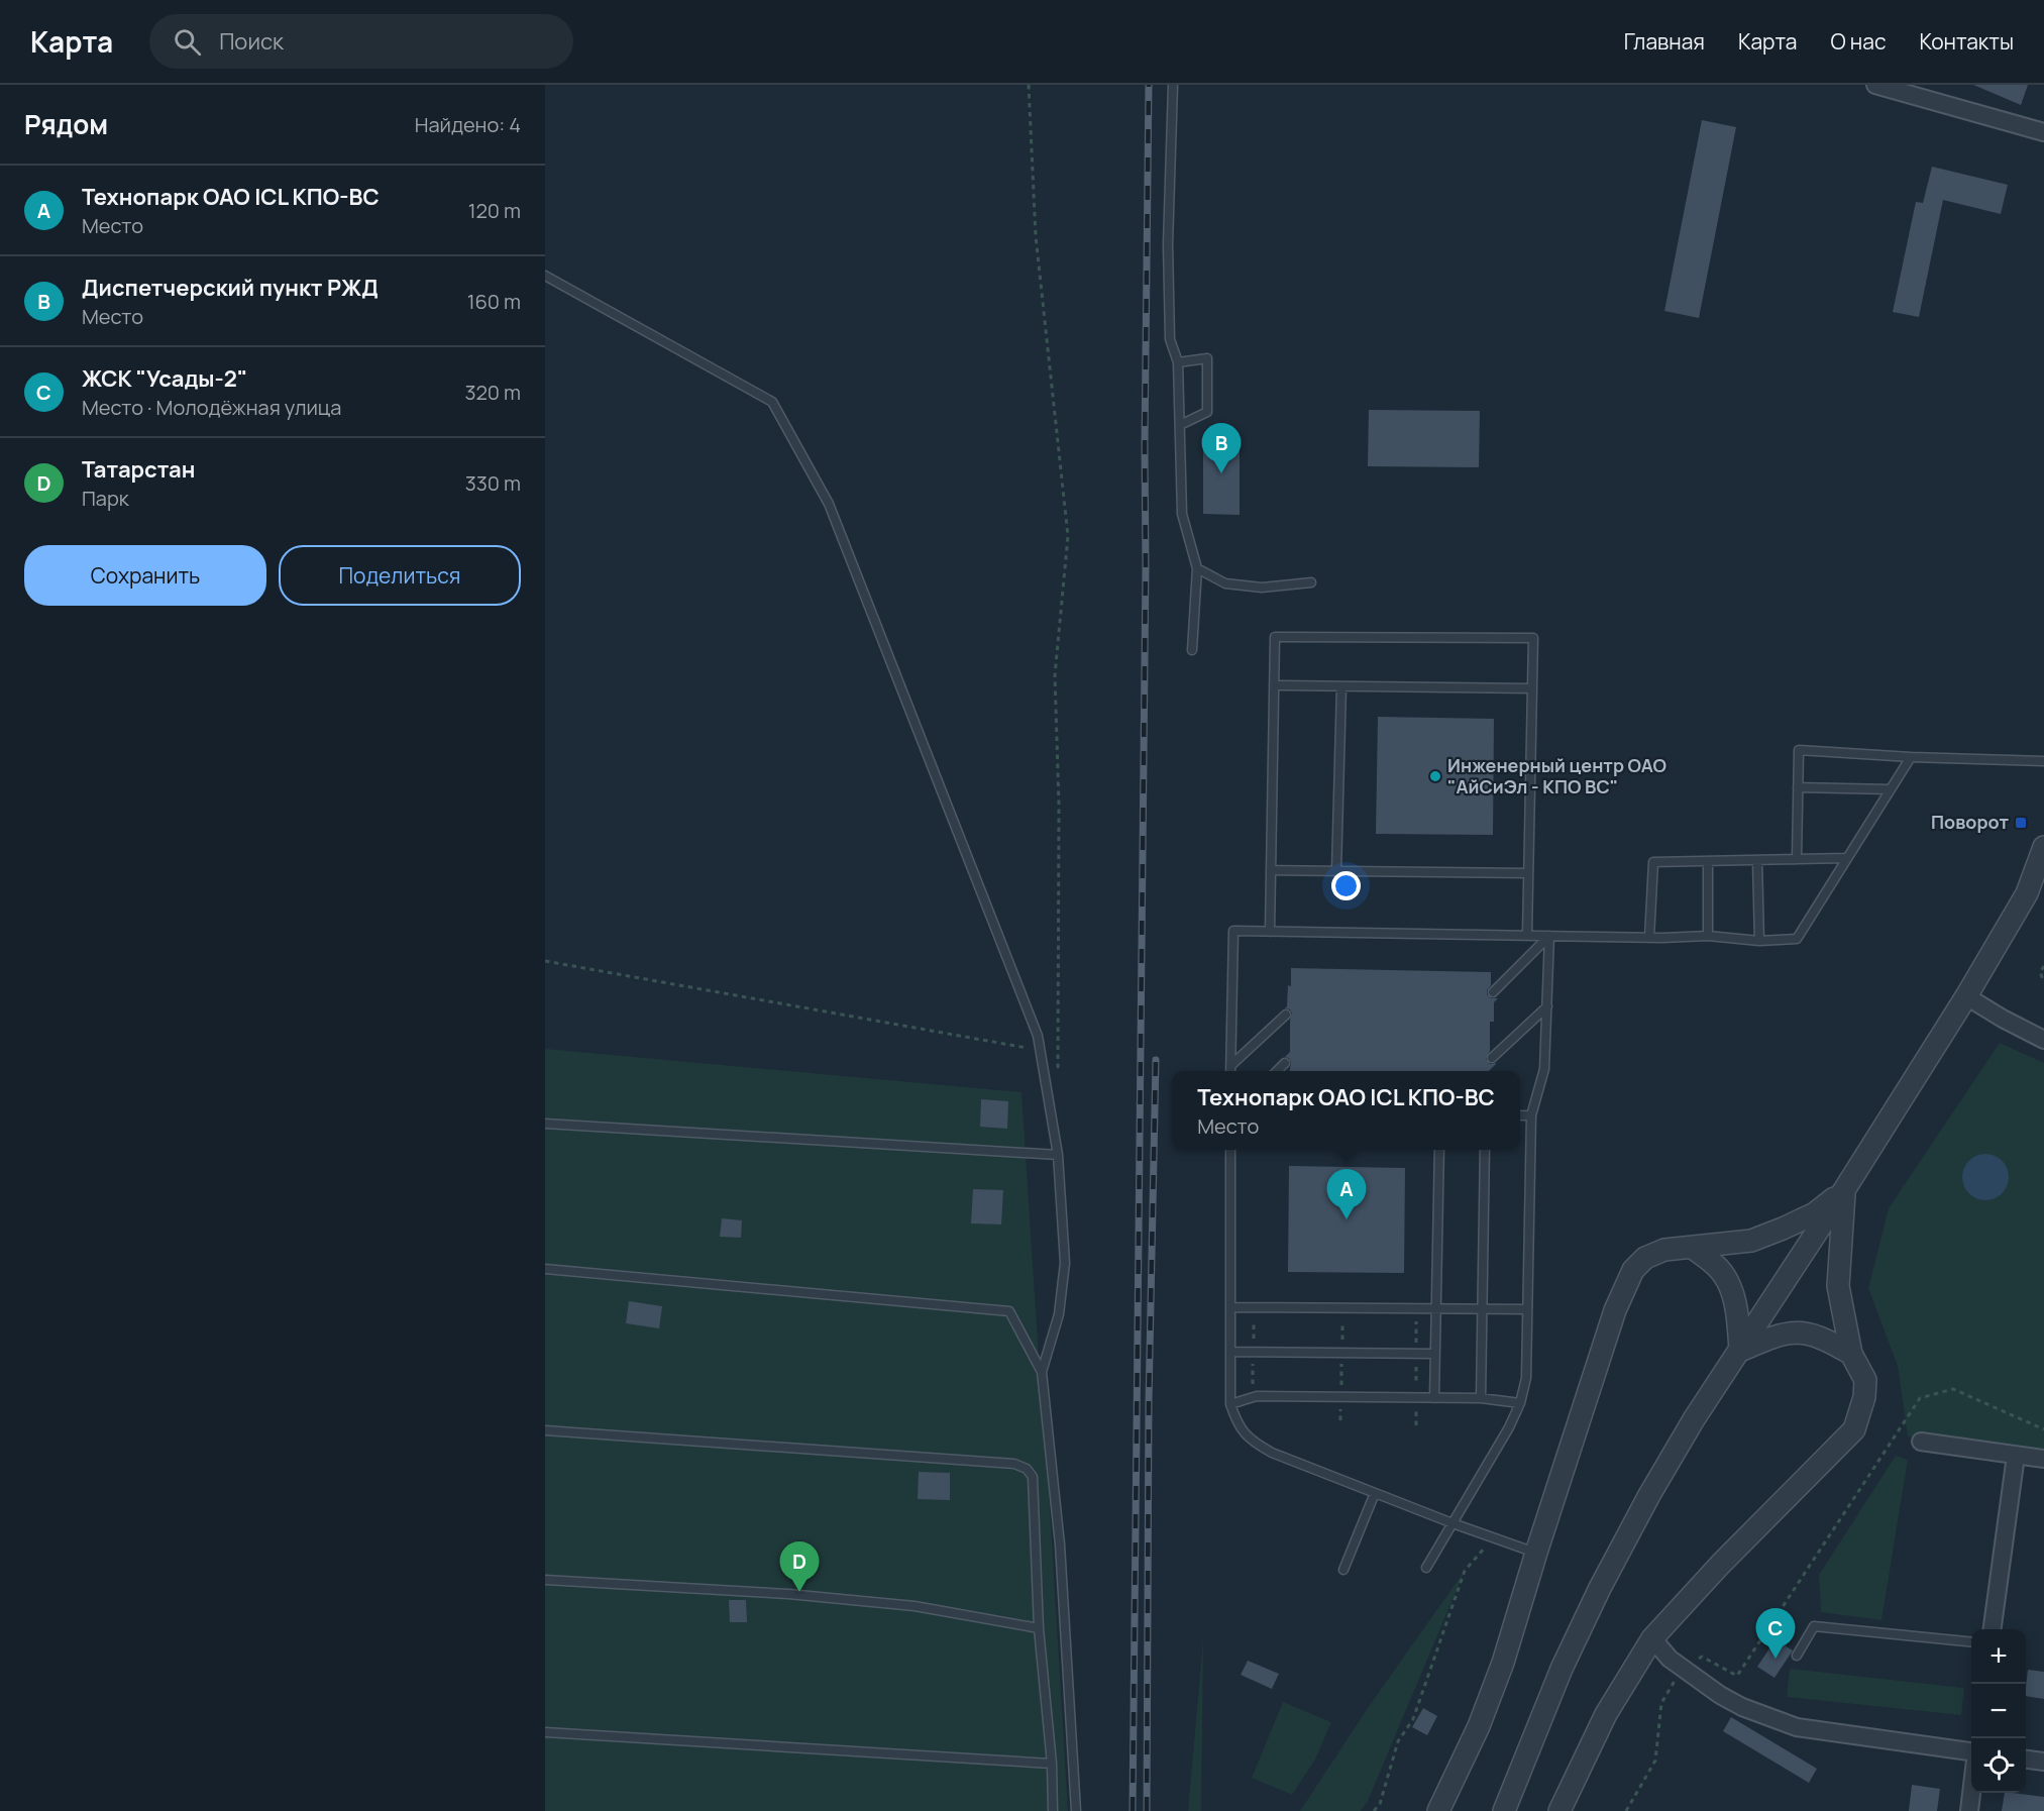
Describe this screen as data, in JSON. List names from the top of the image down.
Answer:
{
  "places": {
    "other": ["Инженерный центр ОАО \"АйСиЭл - КПО ВС\""],
    "transit": ["Поворот"]
  },
  "page": {
    "header": "Карта",
    "search": "Поиск",
    "nav": [
      "Главная",
      "Карта",
      "О нас",
      "Контакты"
    ],
    "heading": ["Рядом", "Найдено: 4"],
    "list": [
      {
        "mark": "A",
        "name": "Технопарк OAO ICL КПО-ВС",
        "note": "Место",
        "value": "120 m"
      },
      {
        "mark": "B",
        "name": "Диспетчерский пункт РЖД",
        "note": "Место",
        "value": "160 m"
      },
      {
        "mark": "C",
        "name": "ЖСК \"Усады-2\"",
        "note": "Место · Молодёжная улица",
        "value": "320 m"
      },
      {
        "mark": "D",
        "name": "Татарстан",
        "note": "Парк",
        "value": "330 m"
      }
    ],
    "pins": [
      "B",
      "A",
      "D",
      "C"
    ],
    "buttons": ["Сохранить", "Поделиться"],
    "popup": ["Технопарк OAO ICL КПО-ВС", "Место"],
    "map_buttons": ["+", "−"]
  }
}
